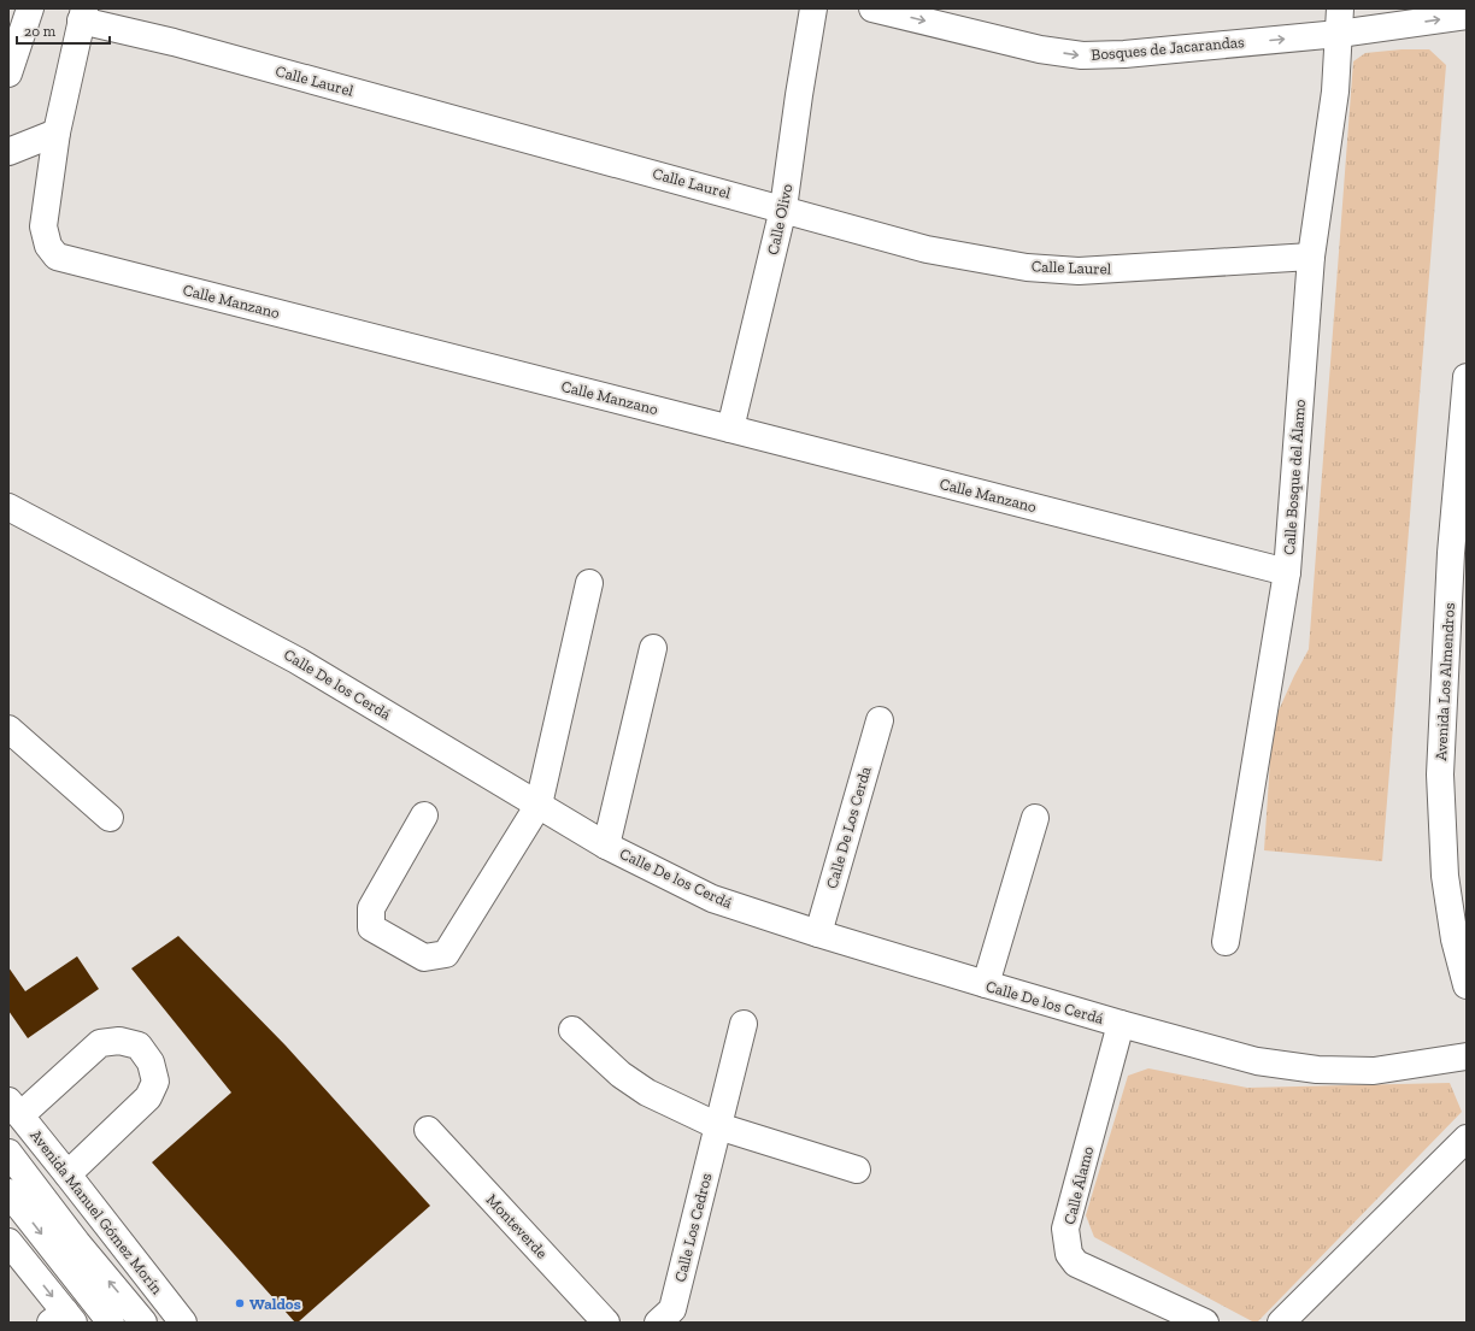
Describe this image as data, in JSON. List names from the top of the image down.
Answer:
{
  "streets": {
    "street": [
      "Bosques de Jacarandas",
      "Calle Laurel",
      "Calle Olivo",
      "Calle Manzano",
      "Calle Bosque del Álamo",
      "Avenida Los Almendros",
      "Calle De los Cerdá",
      "Calle De Los Cerda",
      "Calle Álamo",
      "Avenida Manuel Gómez Morín",
      "Monteverde",
      "Calle Los Cedros"
    ]
  },
  "crossings": [
    ["Bosques de Jacarandas", "Calle Bosque del Álamo"],
    ["Calle Laurel", "Calle Olivo"],
    ["Calle Laurel", "Calle Manzano"],
    ["Calle Laurel", "Calle Bosque del Álamo"],
    ["Calle Olivo", "Calle Manzano"],
    ["Calle Manzano", "Calle Bosque del Álamo"],
    ["Calle De los Cerdá", "Calle De Los Cerda"],
    ["Calle De los Cerdá", "Calle Álamo"]
  ],
  "one_way": ["Bosques de Jacarandas"],
  "places": ["Waldos"],
  "scale_bar": "20 m"
}
